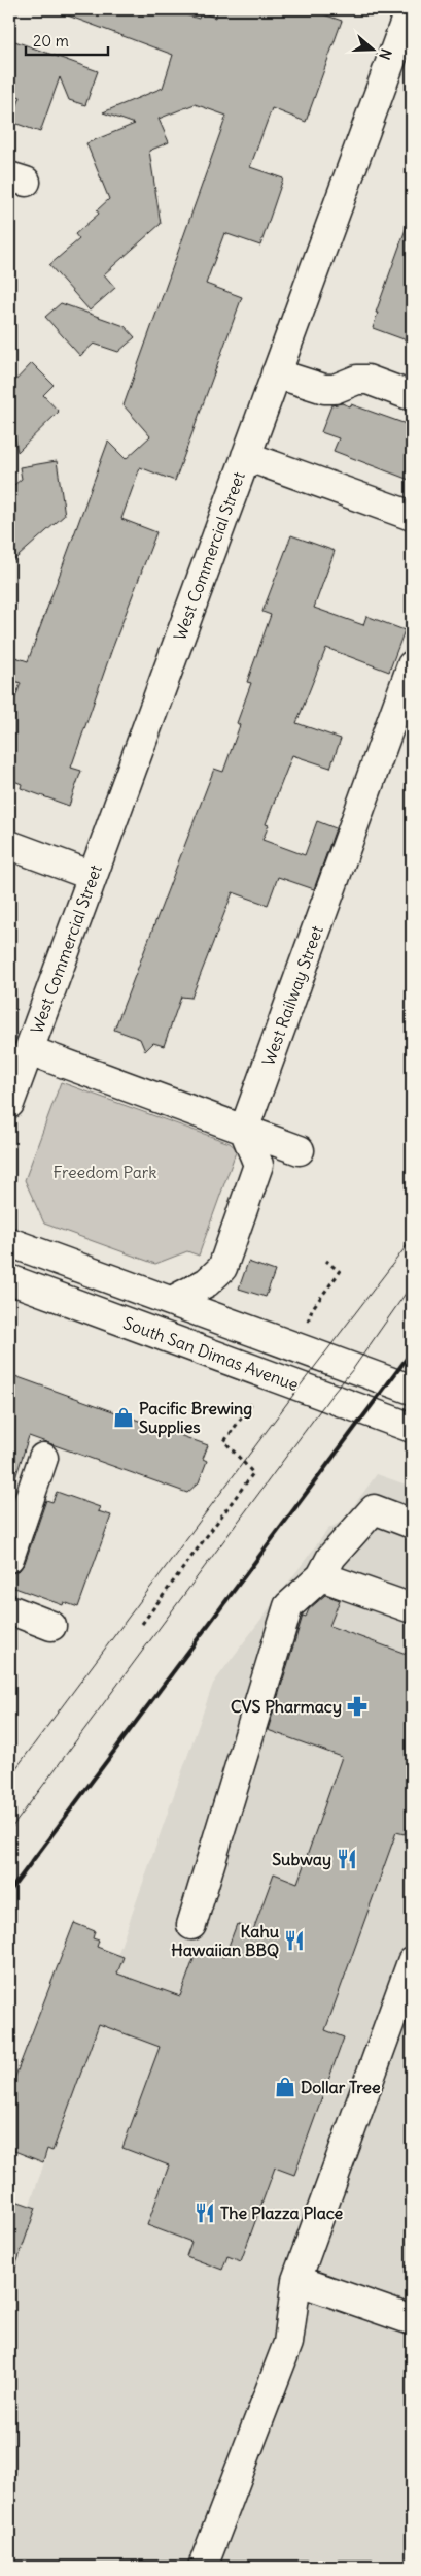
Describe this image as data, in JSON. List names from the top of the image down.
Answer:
{
  "streets": {
    "street": ["West Commercial Street", "West Railway Street", "South San Dimas Avenue"]
  },
  "parks": ["Freedom Park"],
  "places": {
    "shop": ["Pacific Brewing Supplies", "Dollar Tree"],
    "pharmacy": ["CVS Pharmacy"],
    "restaurant": ["Subway", "Kahu Hawaiian BBQ", "The Plazza Place"]
  },
  "scale_bar": "20 m",
  "north": "right"
}
